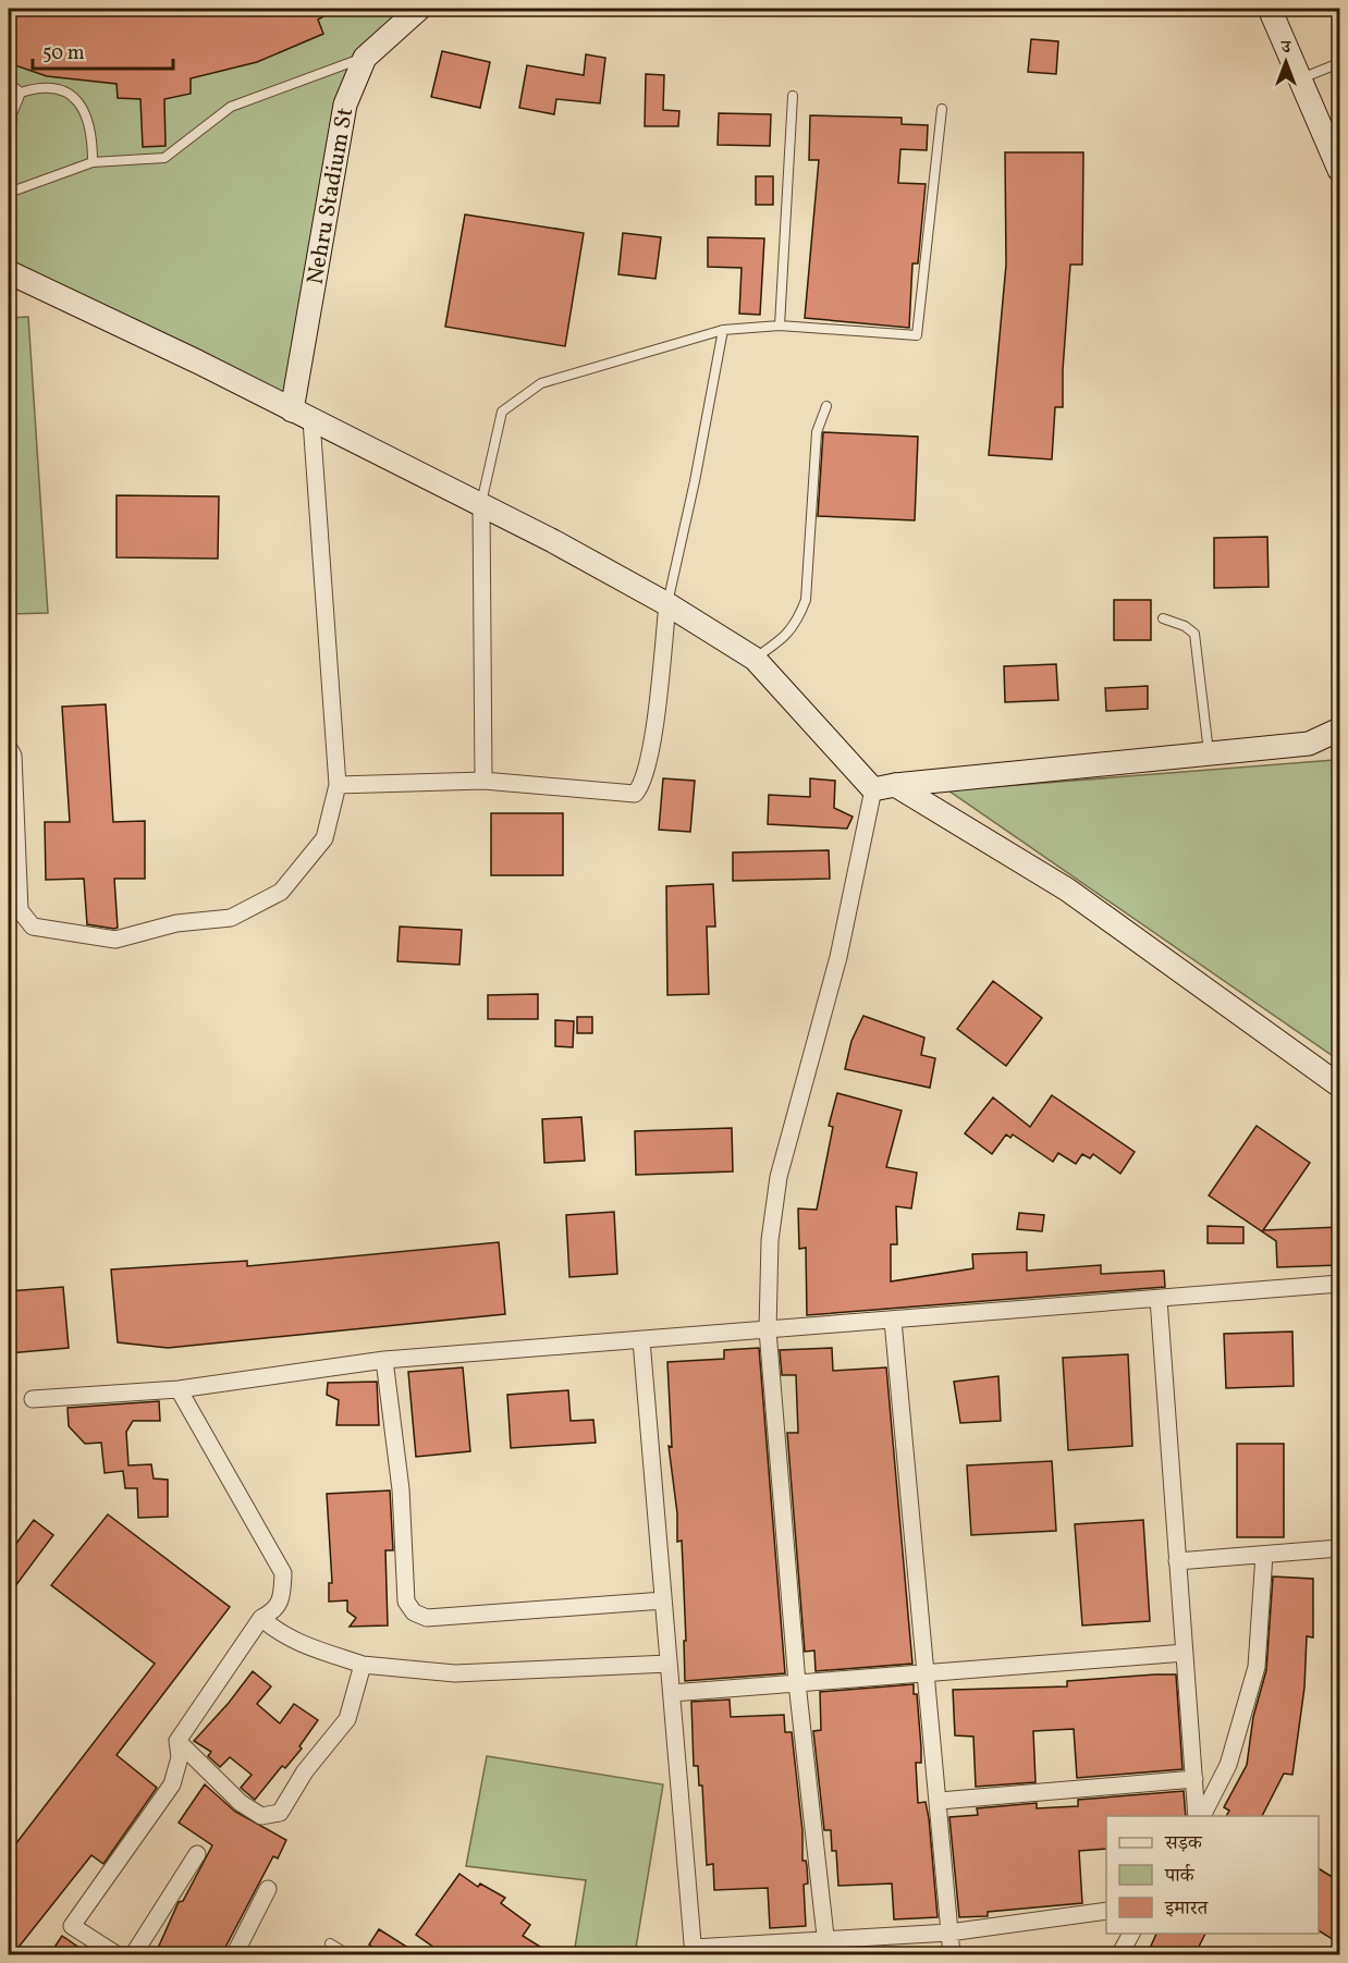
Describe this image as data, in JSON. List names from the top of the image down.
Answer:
{
  "streets": {
    "street": ["Nehru Stadium St"]
  },
  "legend": ["सड़क", "पार्क", "इमारत"],
  "scale_bar": "50 m",
  "north": "top"
}
